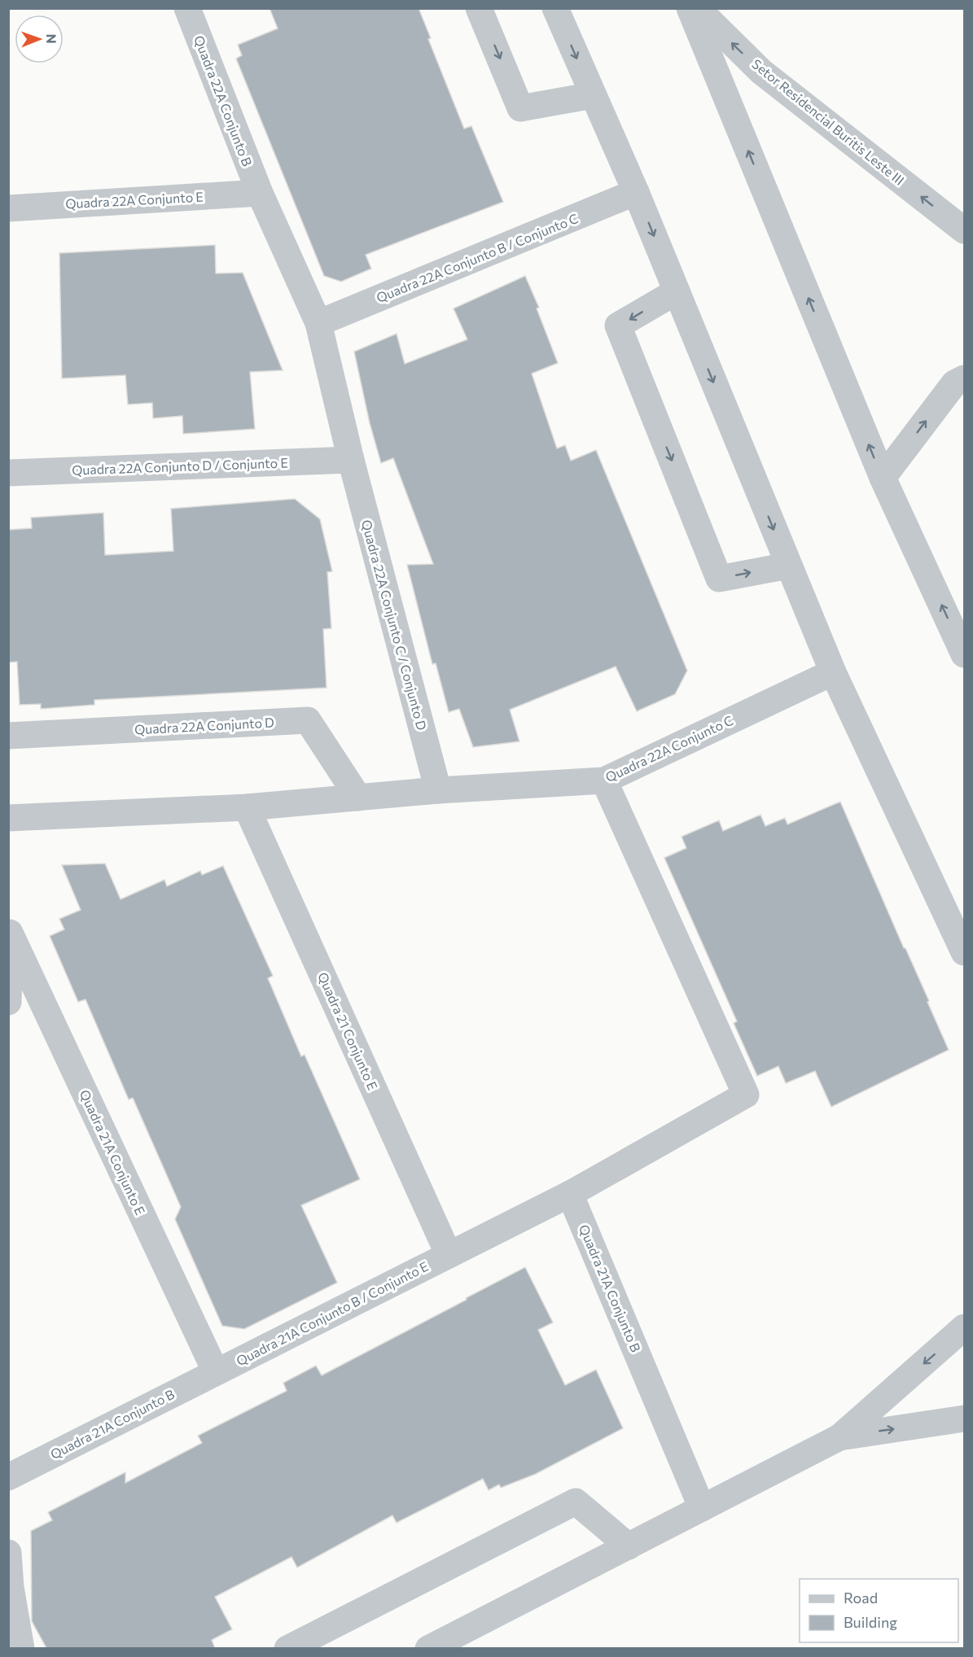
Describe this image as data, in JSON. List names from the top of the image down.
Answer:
{
  "streets": {
    "street": [
      "Quadra 22A Conjunto B",
      "Setor Residencial Buritis Leste III",
      "Quadra 22A Conjunto E",
      "Quadra 22A Conjunto B / Conjunto C",
      "Quadra 22A Conjunto D / Conjunto E",
      "Quadra 22A Conjunto C / Conjunto D",
      "Quadra 22A Conjunto D",
      "Quadra 22A Conjunto C",
      "Quadra 21 Conjunto E",
      "Quadra 21A Conjunto E",
      "Quadra 21A Conjunto B",
      "Quadra 21A Conjunto B / Conjunto E"
    ]
  },
  "crossings": [
    ["Quadra 22A Conjunto B", "Quadra 22A Conjunto E"],
    ["Quadra 22A Conjunto B", "Quadra 22A Conjunto B / Conjunto C"],
    ["Quadra 22A Conjunto B", "Quadra 22A Conjunto C / Conjunto D"],
    ["Quadra 22A Conjunto B / Conjunto C", "Quadra 22A Conjunto C / Conjunto D"],
    ["Quadra 22A Conjunto D / Conjunto E", "Quadra 22A Conjunto C / Conjunto D"],
    ["Quadra 22A Conjunto C / Conjunto D", "Quadra 22A Conjunto C"],
    ["Quadra 22A Conjunto D", "Quadra 22A Conjunto C"],
    ["Quadra 22A Conjunto C", "Quadra 21 Conjunto E"],
    ["Quadra 21 Conjunto E", "Quadra 21A Conjunto B / Conjunto E"],
    ["Quadra 21A Conjunto E", "Quadra 21A Conjunto B"],
    ["Quadra 21A Conjunto E", "Quadra 21A Conjunto B / Conjunto E"],
    ["Quadra 21A Conjunto B", "Quadra 21A Conjunto B / Conjunto E"]
  ],
  "one_way": ["Setor Residencial Buritis Leste III"],
  "legend": ["Road", "Building"],
  "north": "right"
}
